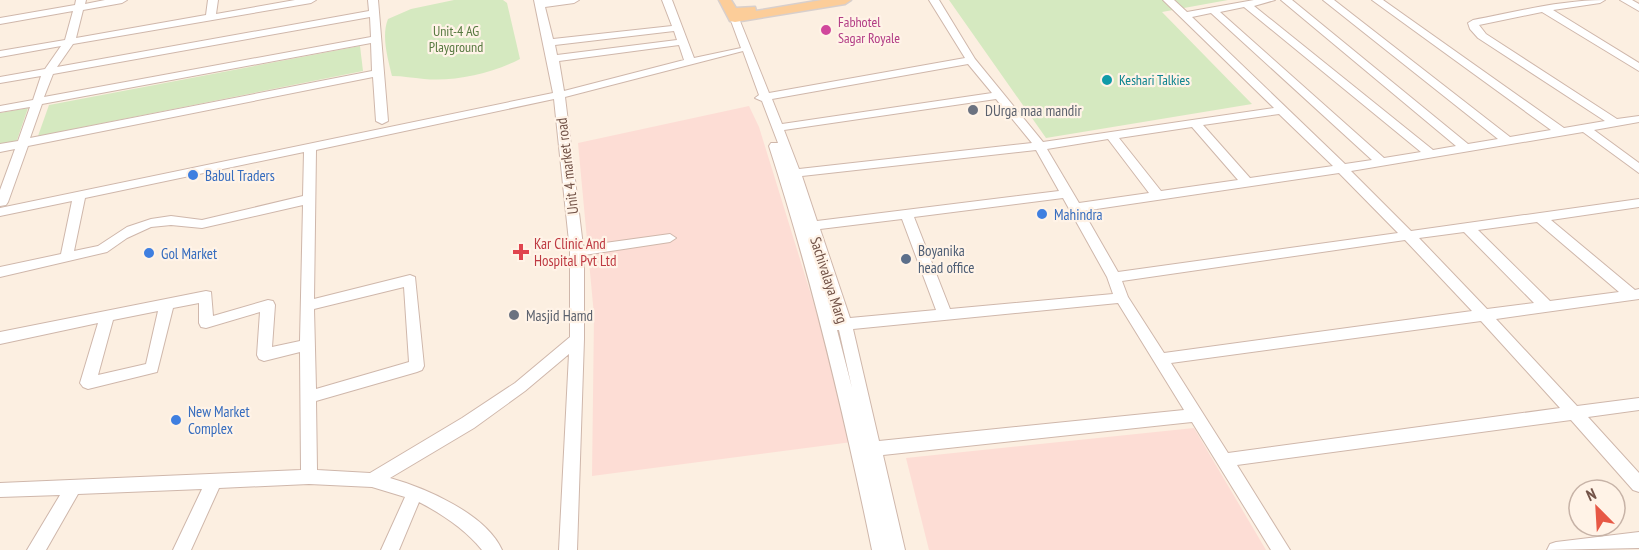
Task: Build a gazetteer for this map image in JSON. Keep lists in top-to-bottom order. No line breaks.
{"streets":{"main road":["Sachivalaya Marg"],"street":["Unit 4 market road"]},"parks":["Unit-4 AG Playground"],"places":{"other":["Fabhotel Sagar Royale","Keshari Talkies","DUrga maa mandir","Babul Traders","Mahindra","Gol Market","Boyanika head office","Masjid Hamd","New Market Complex"],"health":["Kar Clinic And Hospital Pvt Ltd"]},"north":"top left"}
